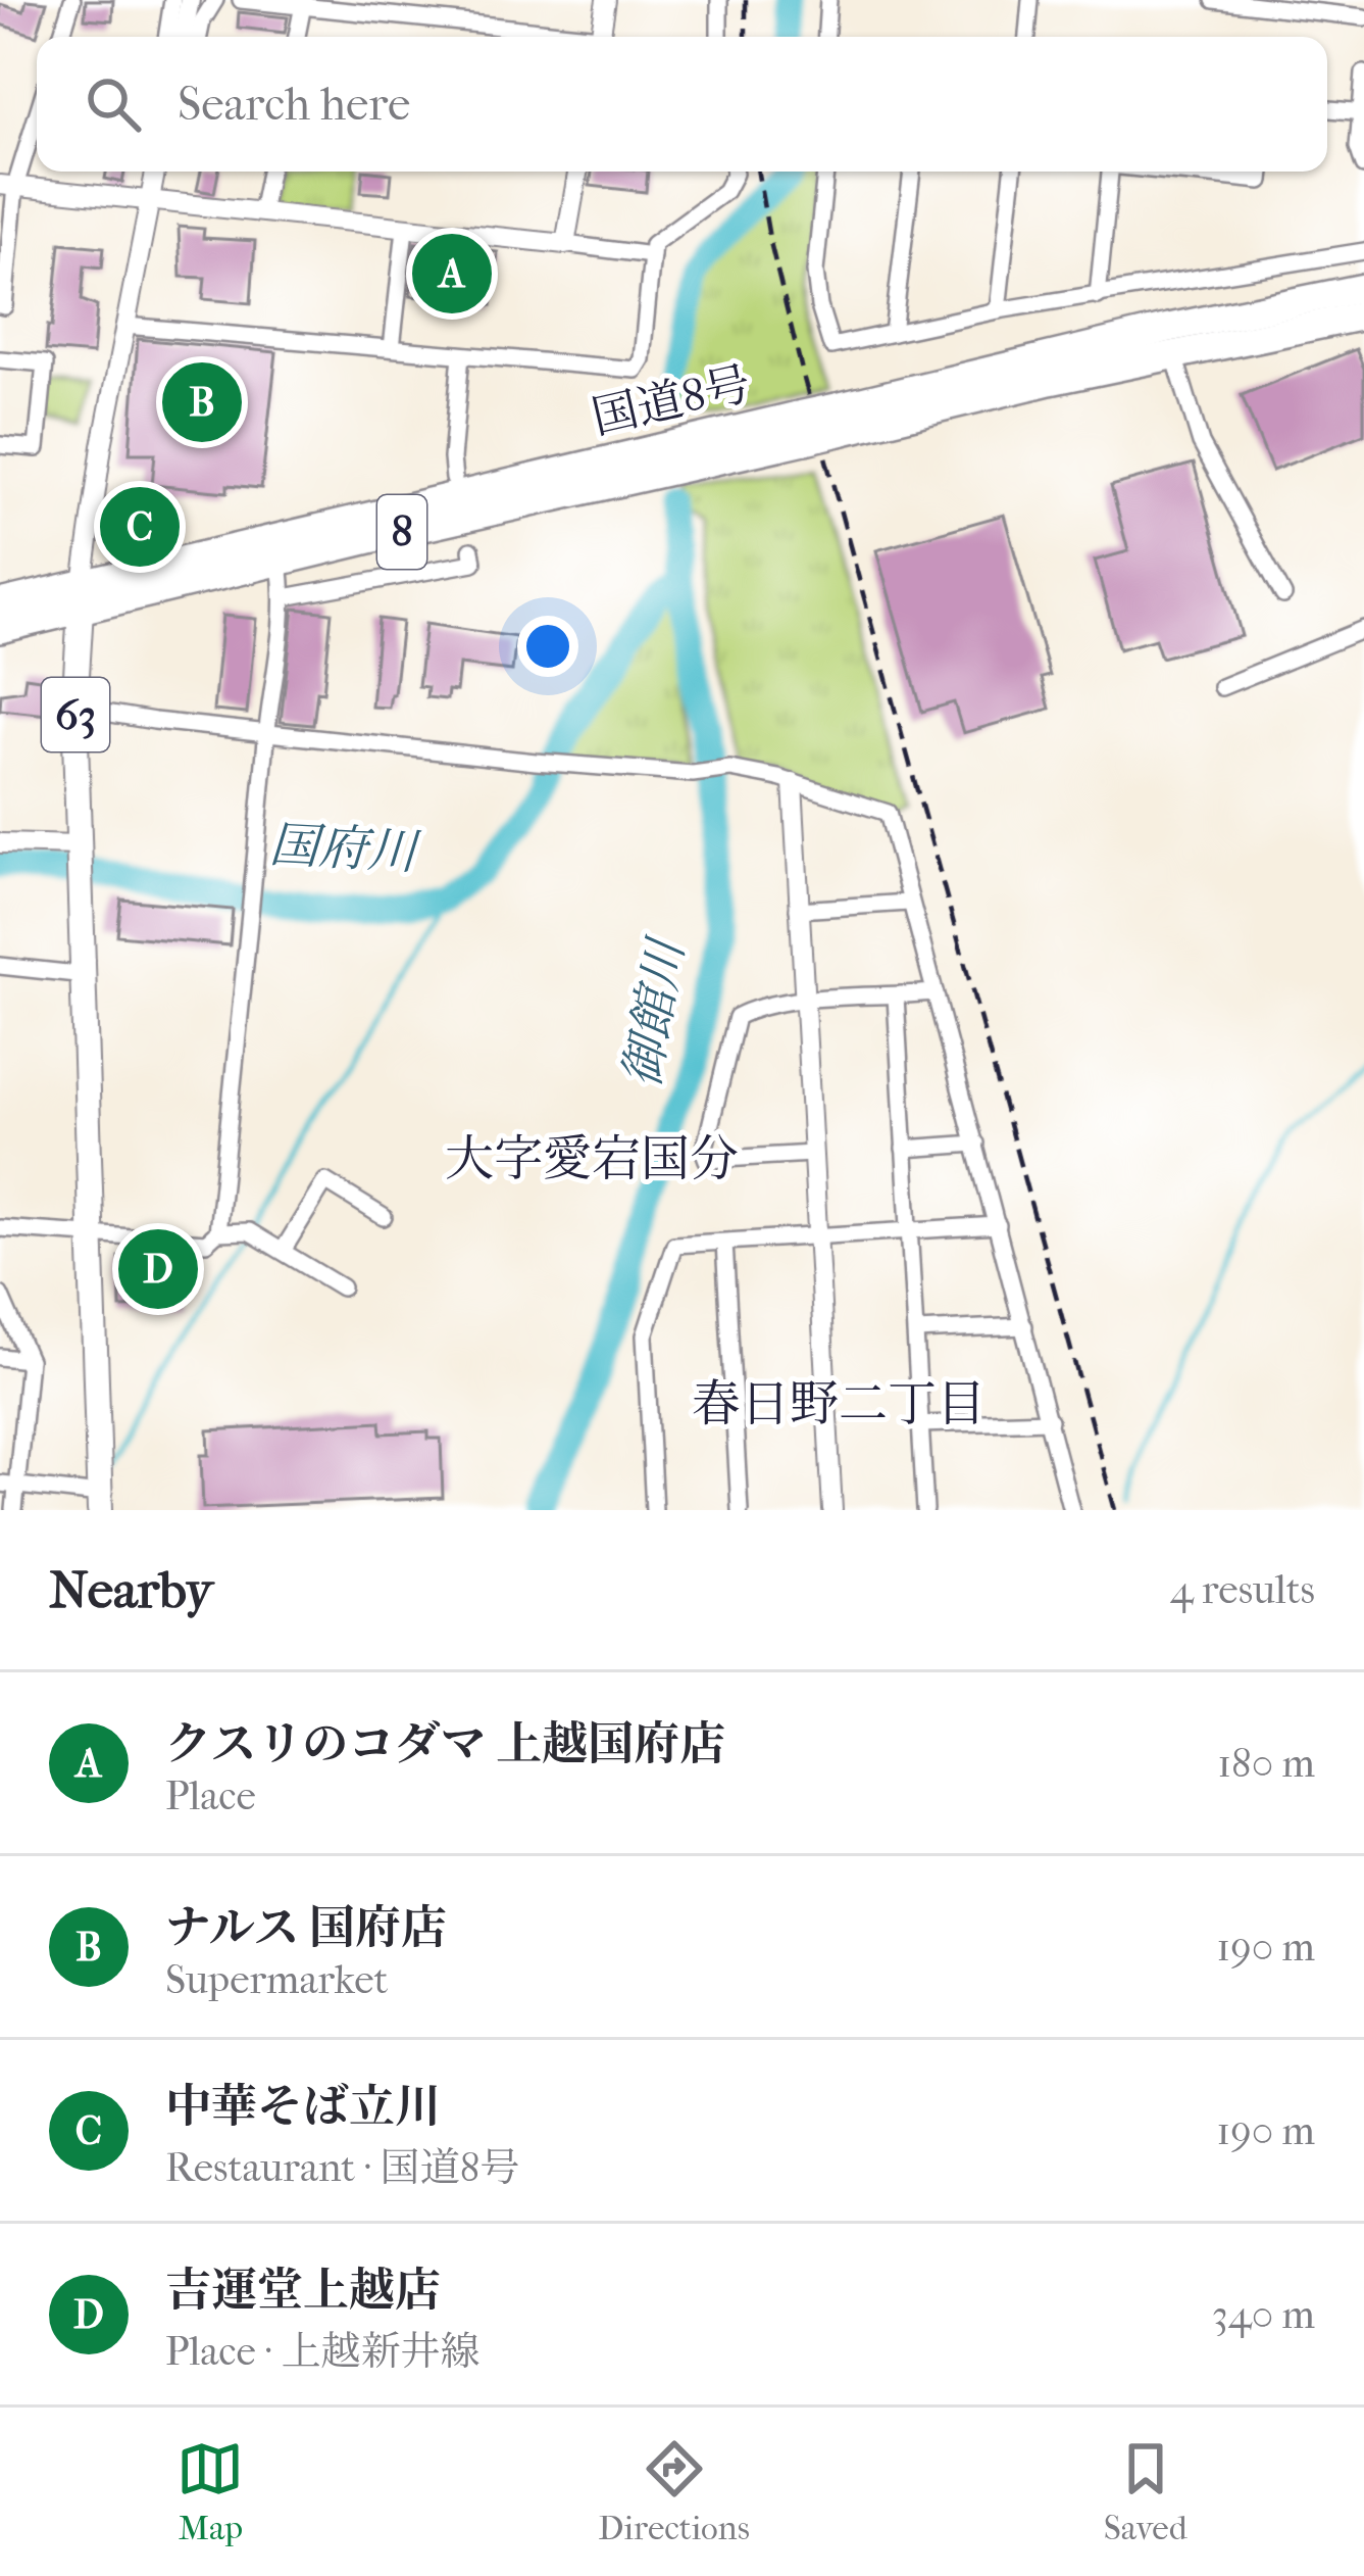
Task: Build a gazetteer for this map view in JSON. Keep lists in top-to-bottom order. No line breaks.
{"streets":{"highway":["国道8号","8"],"main road":["63"]},"crossings":[["国道8号","63"]],"districts":["大字愛宕国分","春日野二丁目"],"water":["国府川","御館川"],"page":{"search":"Search here","pins":["A","B","C","D"],"heading":["Nearby","4 results"],"list":[{"mark":"A","name":"クスリのコダマ 上越国府店","note":"Place","value":"180 m"},{"mark":"B","name":"ナルス 国府店","note":"Supermarket","value":"190 m"},{"mark":"C","name":"中華そば立川","note":"Restaurant · 国道8号","value":"190 m"},{"mark":"D","name":"吉運堂上越店","note":"Place · 上越新井線","value":"340 m"}],"nav":["Map","Directions","Saved"]}}
